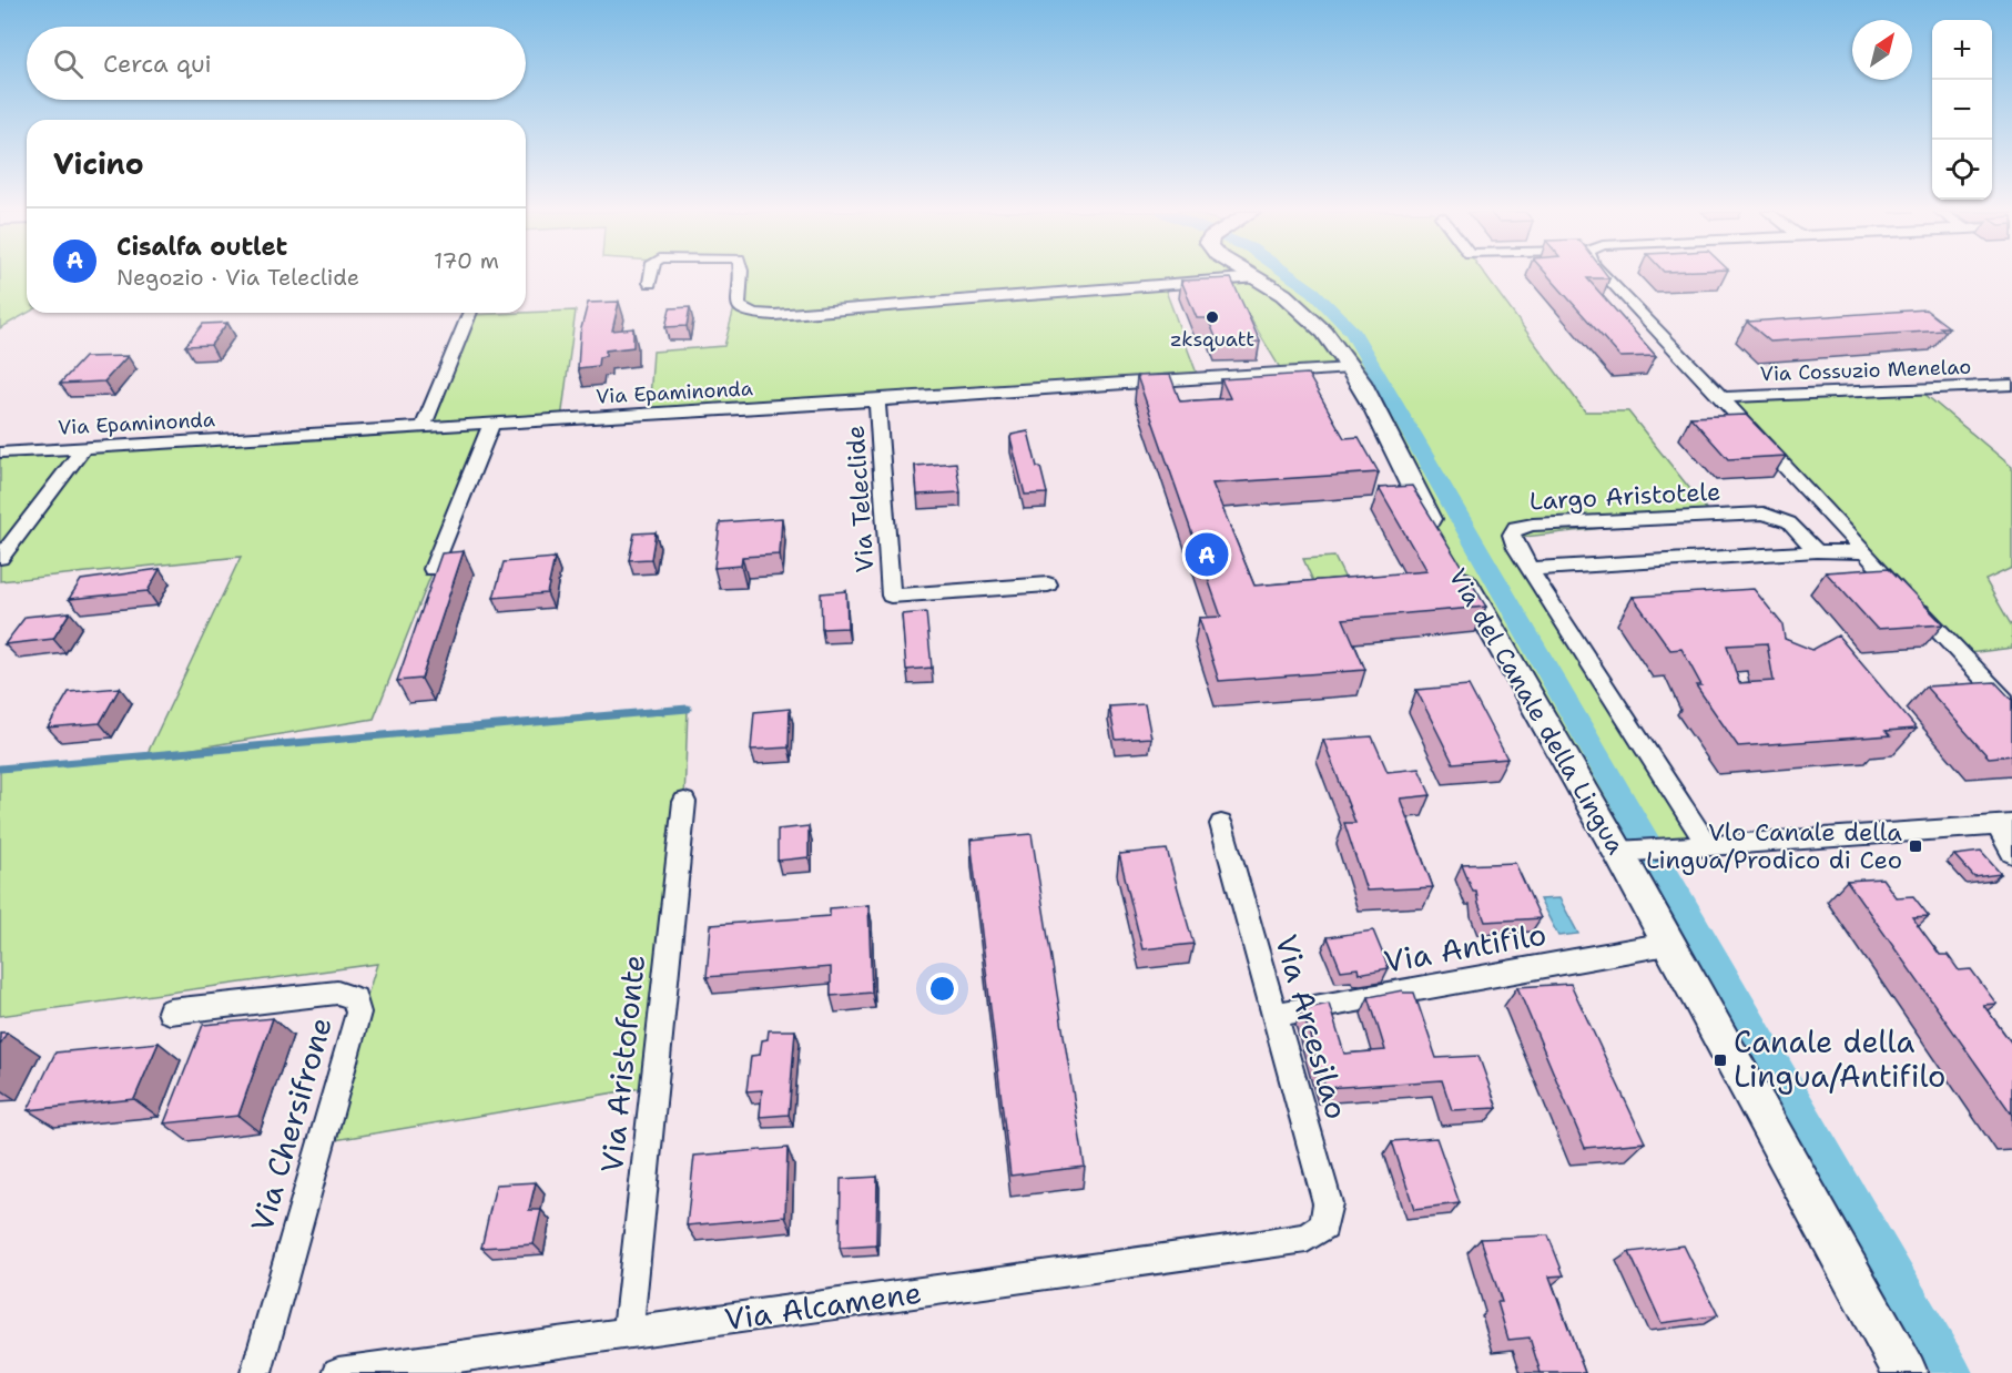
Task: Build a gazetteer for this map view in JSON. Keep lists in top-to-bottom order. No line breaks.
{"streets":{"street":["Via Cossuzio Menelao","Via Epaminonda","Largo Aristotele","Via Teleclide","Via del Canale della Lingua","Via Antifilo","Via Arcesilao","Via Aristofonte","Via Chersifrone","Via Alcamene"]},"crossings":[["Via Epaminonda","Via Teleclide"],["Via Epaminonda","Via del Canale della Lingua"],["Via del Canale della Lingua","Via Antifilo"],["Via Antifilo","Via Arcesilao"],["Via Arcesilao","Via Alcamene"],["Via Aristofonte","Via Alcamene"]],"places":{"other":["zksquatt"],"transit":["Vlo Canale della Lingua/Prodico di Ceo","Canale della Lingua/Antifilo"]},"north":"top right","page":{"map_buttons":["+","−"],"search":"Cerca qui","heading":"Vicino","list":[{"mark":"A","name":"Cisalfa outlet","note":"Negozio · Via Teleclide","value":"170 m"}],"pins":"A"}}
